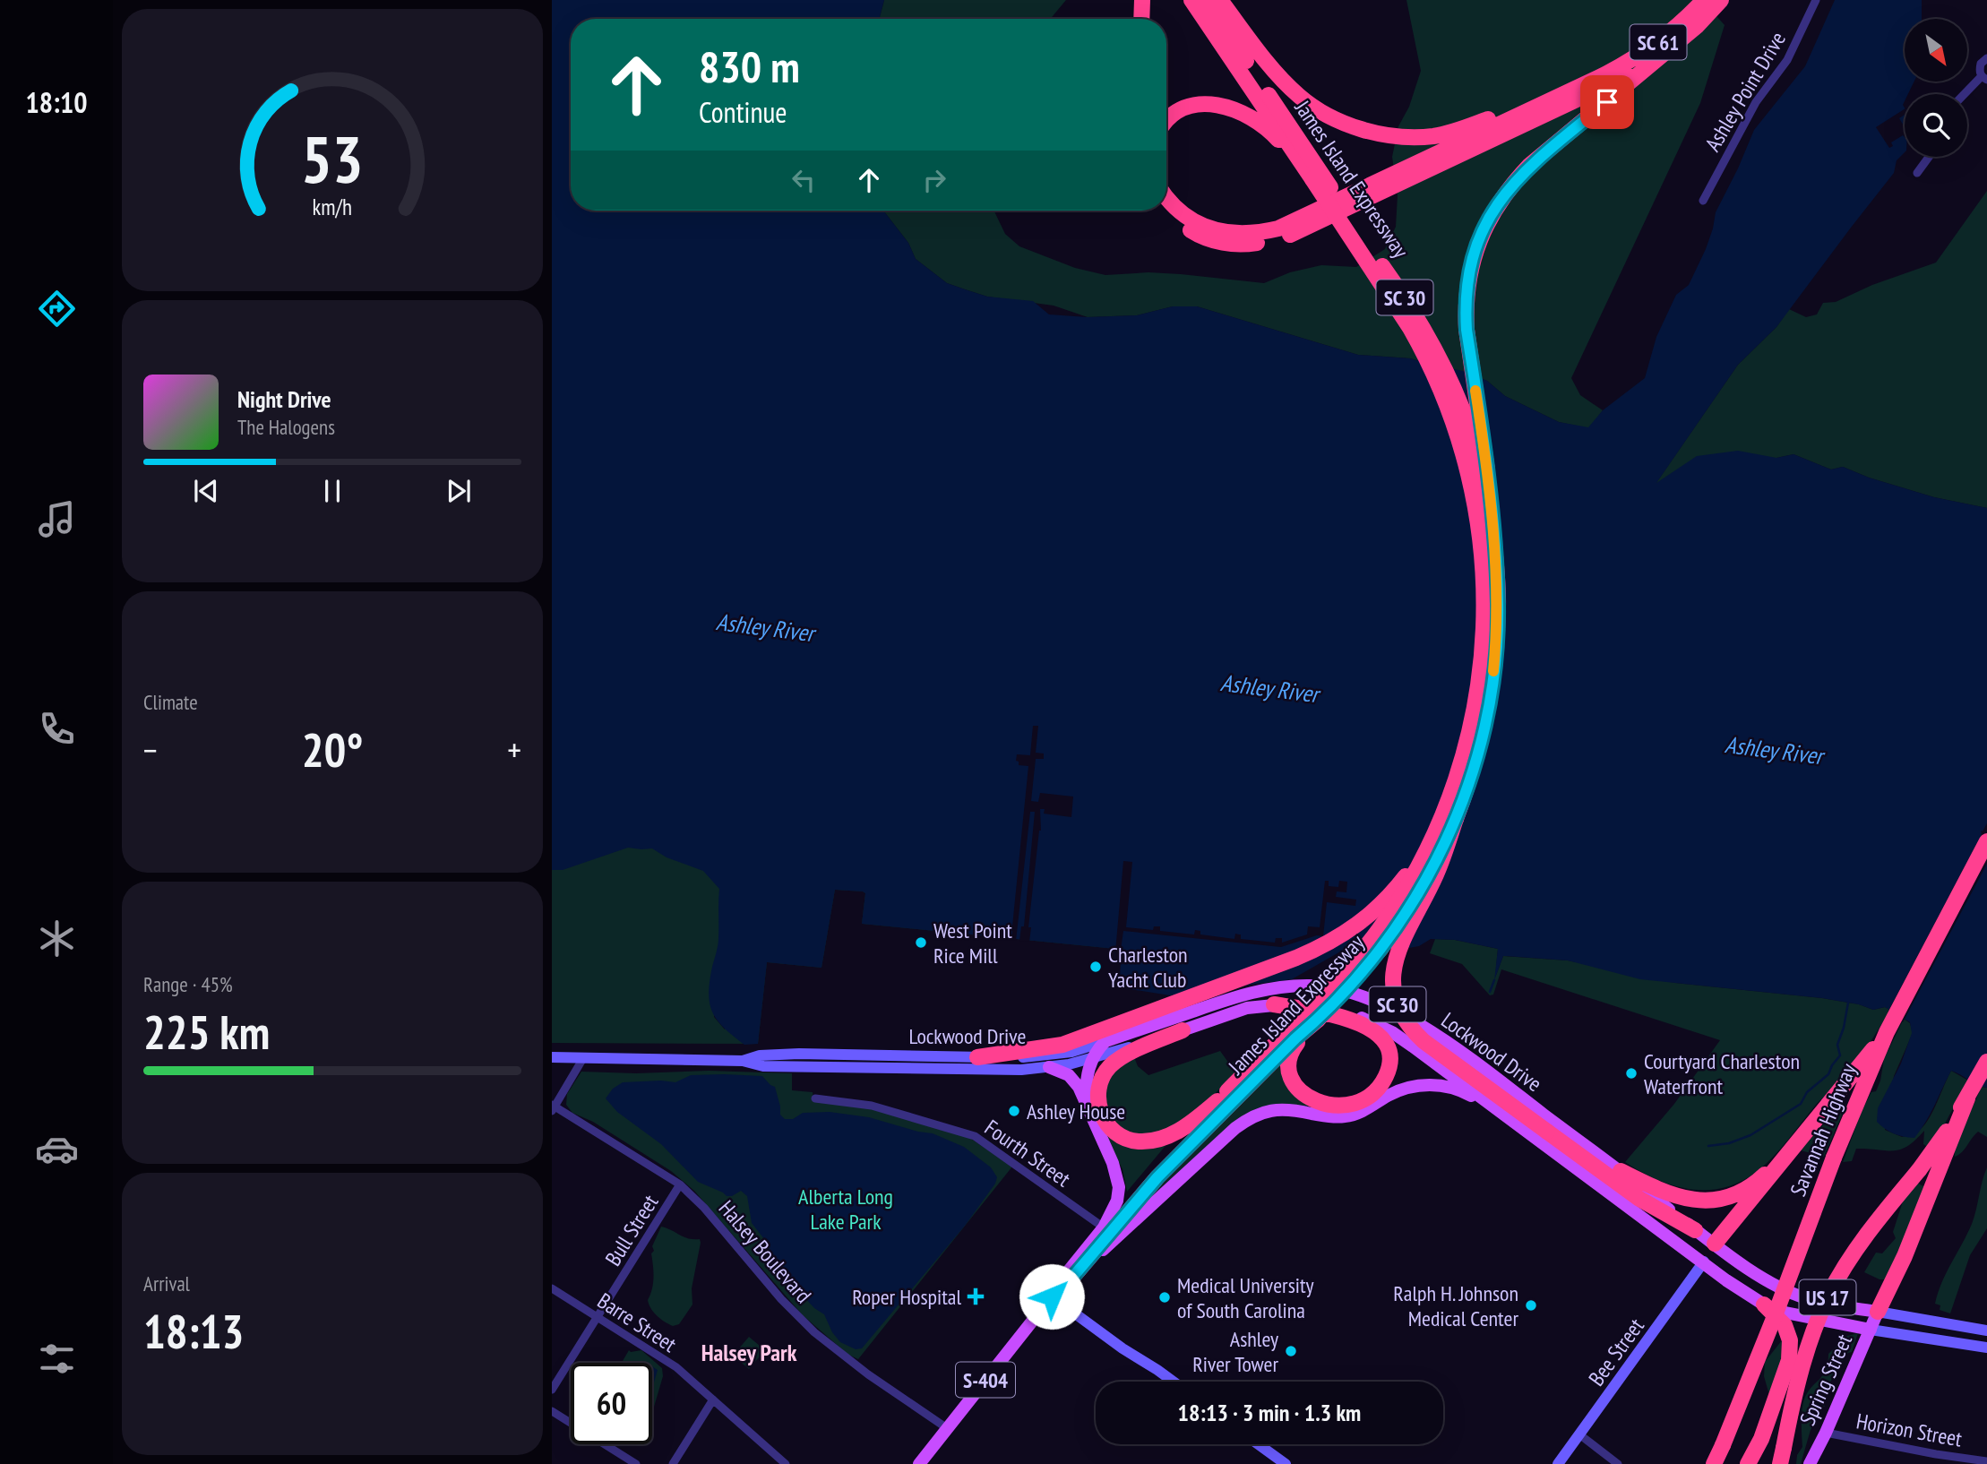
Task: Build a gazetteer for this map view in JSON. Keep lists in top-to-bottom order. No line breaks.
{"streets":{"highway":["SC 61","James Island Expressway","SC 30","Savannah Highway","US 17"],"main road":["Lockwood Drive","Bee Street","S-404","Spring Street"],"street":["Ashley Point Drive","Fourth Street","Bull Street","Halsey Boulevard","Barre Street","Horizon Street"]},"crossings":[["James Island Expressway","SC 30"],["James Island Expressway","Fourth Street"],["James Island Expressway","S-404"],["SC 30","Lockwood Drive"],["Lockwood Drive","Bee Street"],["Lockwood Drive","Spring Street"],["Fourth Street","S-404"],["Bull Street","Halsey Boulevard"],["Bull Street","Barre Street"],["Halsey Boulevard","S-404"],["Spring Street","Horizon Street"]],"districts":["Halsey Park"],"water":["Ashley River"],"parks":["Alberta Long Lake Park"],"places":{"other":["West Point Rice Mill","Charleston Yacht Club","Courtyard Charleston Waterfront","Ashley House","Medical University of South Carolina","Ralph H. Johnson Medical Center","Ashley River Tower"],"health":["Roper Hospital"]},"north":"bottom right","page":{"tabs":"18:10","turn":["830 m","Continue"],"song":["Night Drive","The Halogens"],"tile":["Climate",["Range · 45%","225 km"],["Arrival","18:13"]],"heat":["−","20°","+"],"limit":"60","trip":"18:13 · 3 min · 1.3 km","gauge":["53","km/h"]}}
